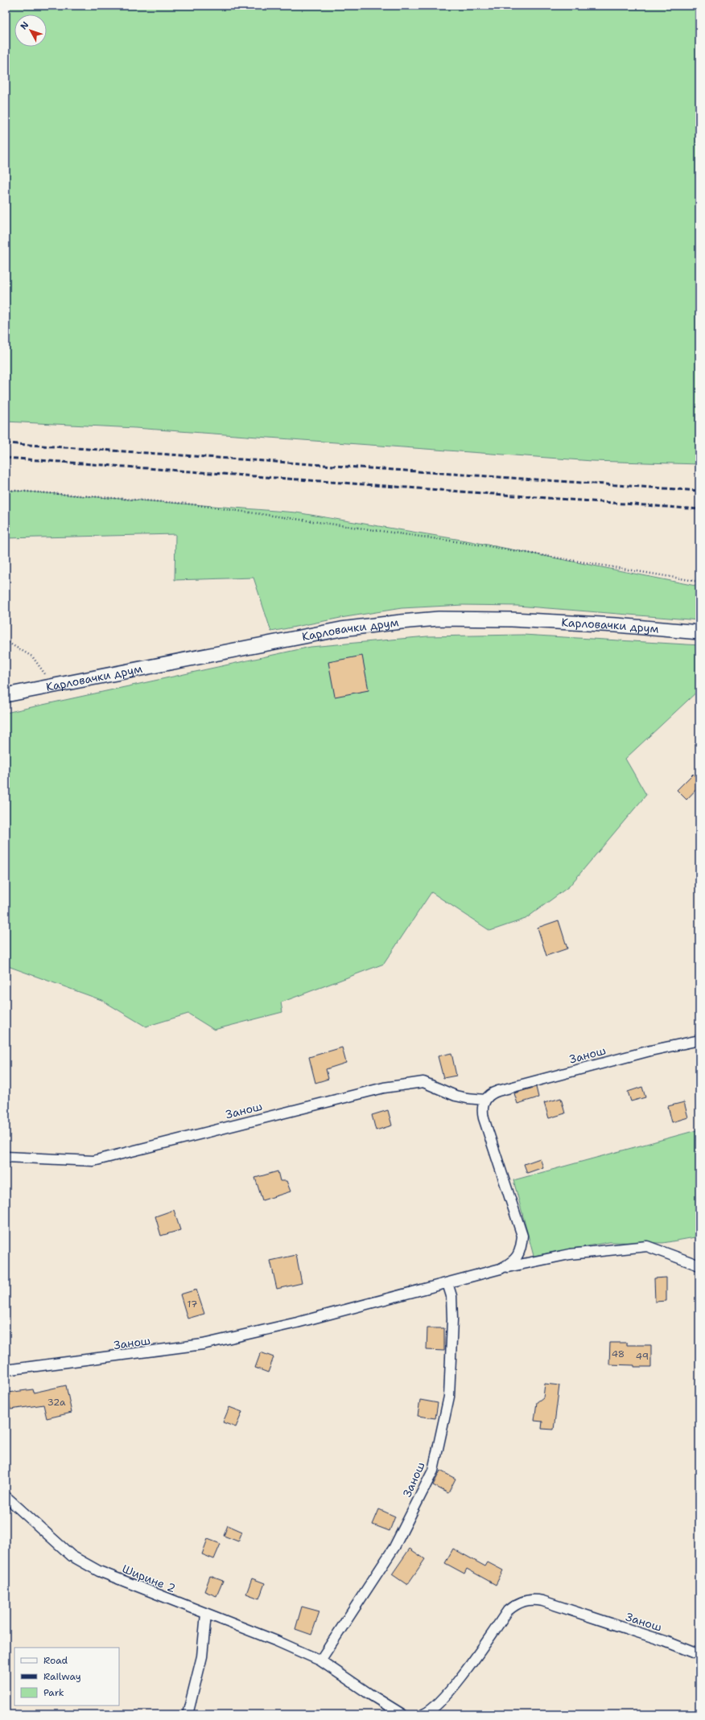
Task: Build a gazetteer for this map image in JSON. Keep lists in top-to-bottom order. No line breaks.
{"streets":{"main road":["Карловачки друм"],"street":["Занош","Ширине 2"]},"house_numbers":["17","48","49","32a"],"legend":["Road","Railway","Park"],"north":"top left"}
